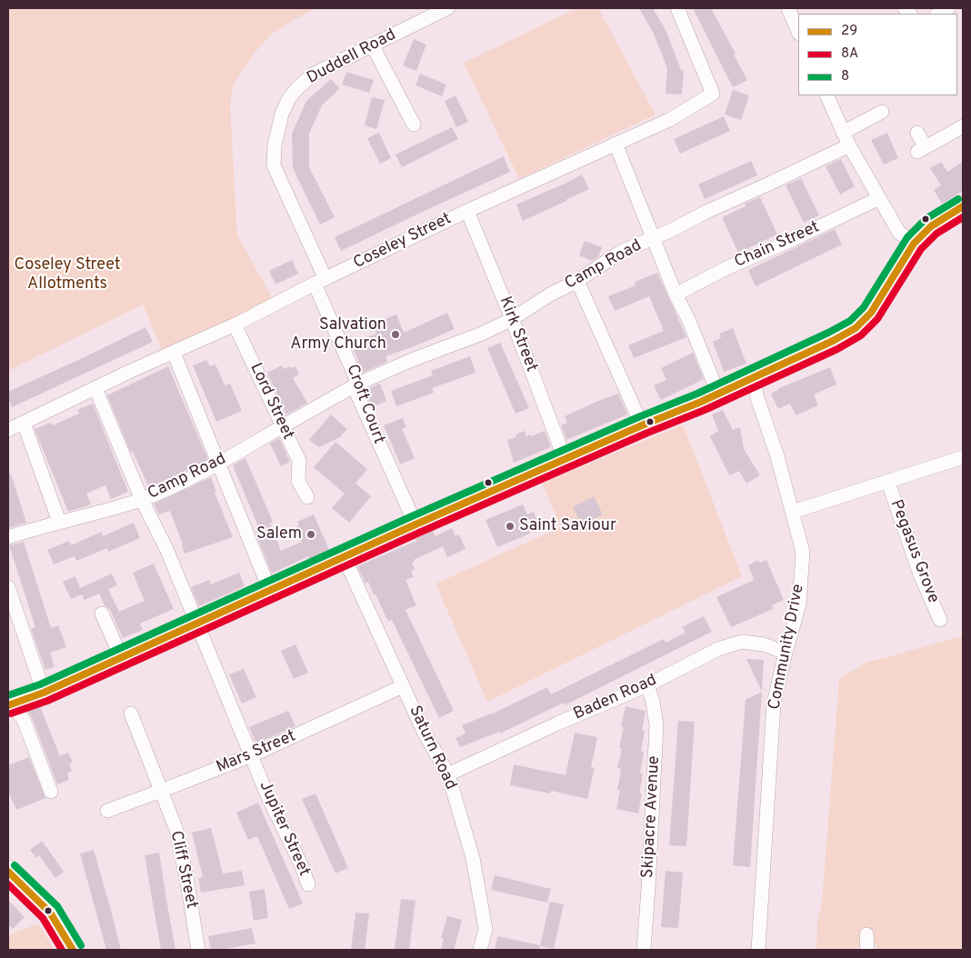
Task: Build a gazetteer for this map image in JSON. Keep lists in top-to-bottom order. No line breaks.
{"streets":{"street":["Duddell Road","Coseley Street","Chain Street","Camp Road","Kirk Street","Lord Street","Croft Court","Pegasus Grove","Community Drive","Baden Road","Saturn Road","Mars Street","Skipacre Avenue","Jupiter Street","Cliff Street"]},"crossings":[["Duddell Road","Coseley Street"],["Duddell Road","Croft Court"],["Coseley Street","Kirk Street"],["Coseley Street","Lord Street"],["Coseley Street","Croft Court"],["Coseley Street","Jupiter Street"],["Camp Road","Kirk Street"],["Camp Road","Lord Street"],["Camp Road","Croft Court"],["Camp Road","Jupiter Street"],["Community Drive","Baden Road"],["Baden Road","Saturn Road"],["Baden Road","Skipacre Avenue"],["Saturn Road","Mars Street"],["Mars Street","Jupiter Street"],["Mars Street","Cliff Street"]],"parks":["Coseley Street Allotments"],"places":["Salvation Army Church","Saint Saviour","Salem"],"lines":["transit line 8","transit line 29","transit line 8A"],"legend":["29","8A","8"]}
